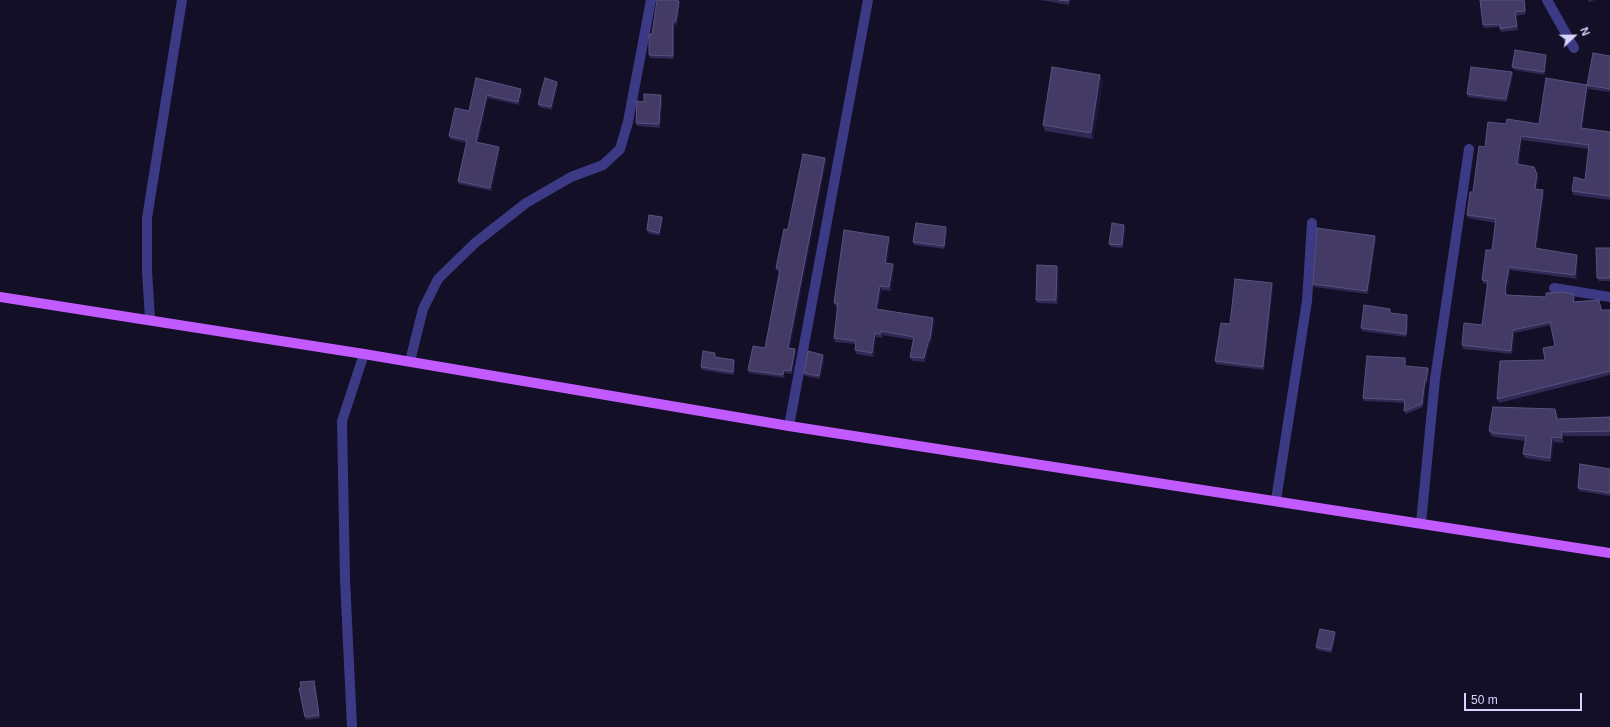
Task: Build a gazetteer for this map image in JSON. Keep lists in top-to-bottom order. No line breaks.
{"scale_bar":"50 m","north":"right"}
